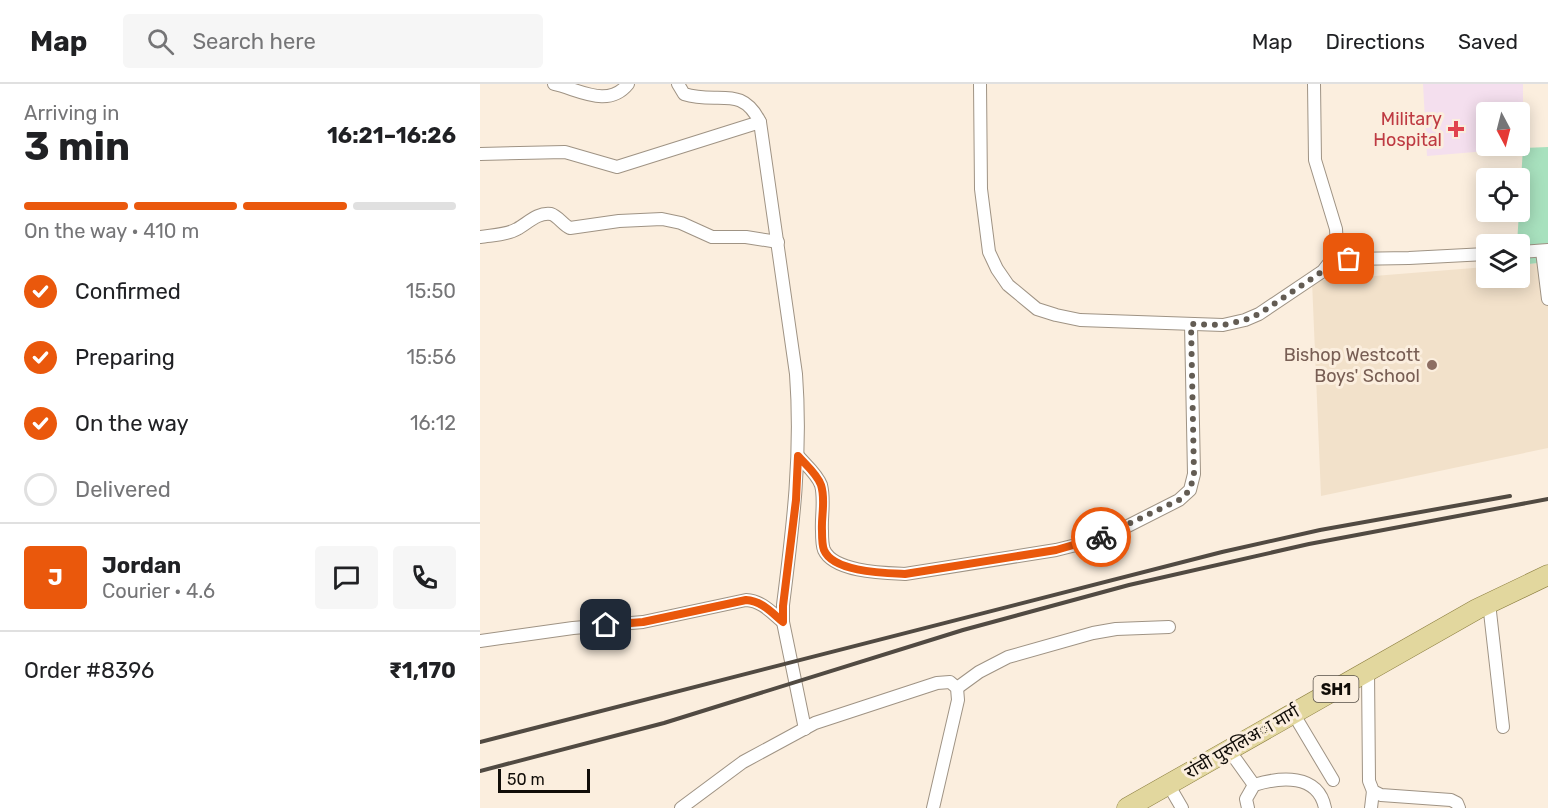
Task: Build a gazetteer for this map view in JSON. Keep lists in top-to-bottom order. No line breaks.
{"streets":{"main road":["SH1","रांची पुरुलिअा मार्ग"]},"places":{"health":["Military Hospital"],"other":["Bishop Westcott Boys' School"]},"scale_bar":"50 m","north":"bottom","page":{"header":"Map","search":"Search here","nav":["Map","Directions","Saved"],"heading":["3 min","Arriving in","16:21–16:26"],"panel":["Jordan","Courier · 4.6","Order #8396","₹1,170"],"bar":"On the way · 410 m","list":[["Confirmed","15:50"],["Preparing","15:56"],["On the way","16:12"],"Delivered"],"round":"J","scale":"50 m"}}
